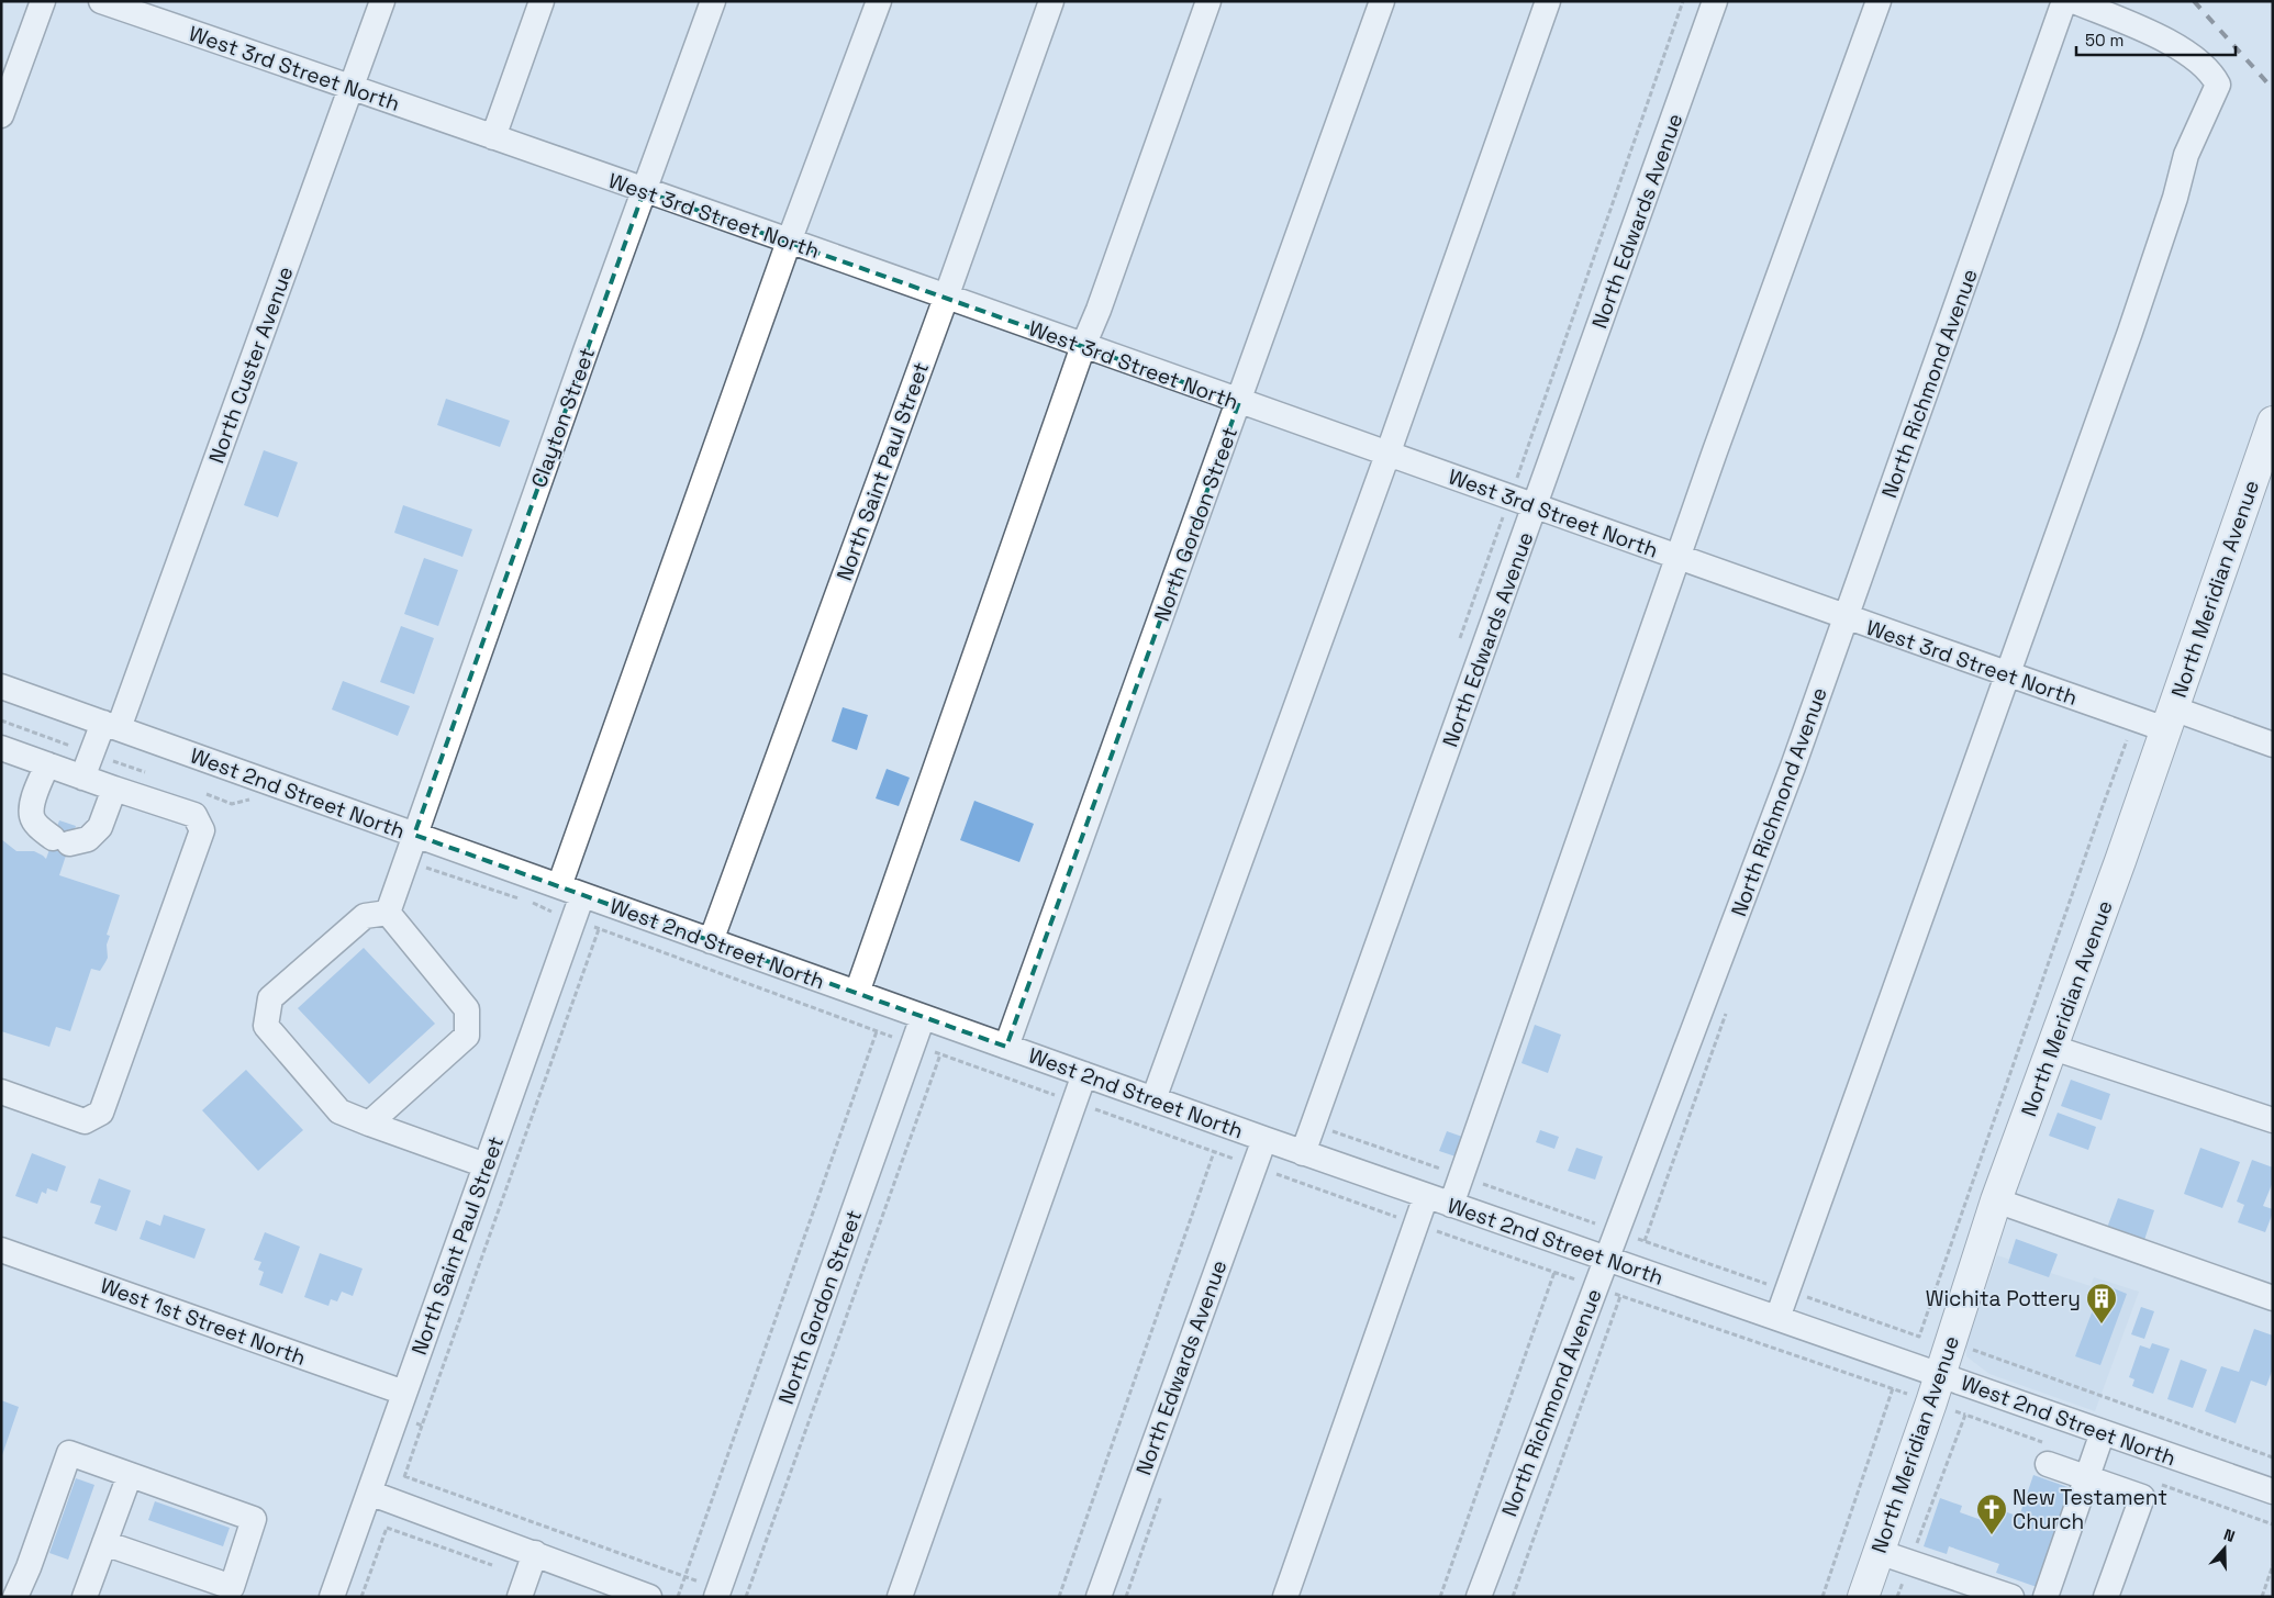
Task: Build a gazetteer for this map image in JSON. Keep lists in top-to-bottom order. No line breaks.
{"streets":{"main road":["North Meridian Avenue"],"street":["West 3rd Street North","North Edwards Avenue","North Custer Avenue","North Richmond Avenue","Clayton Street","North Saint Paul Street","North Gordon Street","West 2nd Street North","West 1st Street North"]},"crossings":[["West 3rd Street North","North Edwards Avenue"],["West 3rd Street North","North Custer Avenue"],["West 3rd Street North","North Richmond Avenue"],["West 3rd Street North","Clayton Street"],["West 3rd Street North","North Saint Paul Street"],["West 3rd Street North","North Gordon Street"],["West 3rd Street North","North Meridian Avenue"],["North Edwards Avenue","West 2nd Street North"],["North Custer Avenue","West 2nd Street North"],["North Richmond Avenue","West 2nd Street North"],["Clayton Street","West 2nd Street North"],["North Saint Paul Street","West 2nd Street North"],["North Saint Paul Street","West 1st Street North"],["North Gordon Street","West 2nd Street North"],["North Meridian Avenue","West 2nd Street North"]],"places":{"building":["Wichita Pottery"],"church":["New Testament Church"]},"scale_bar":"50 m","north":"top"}
